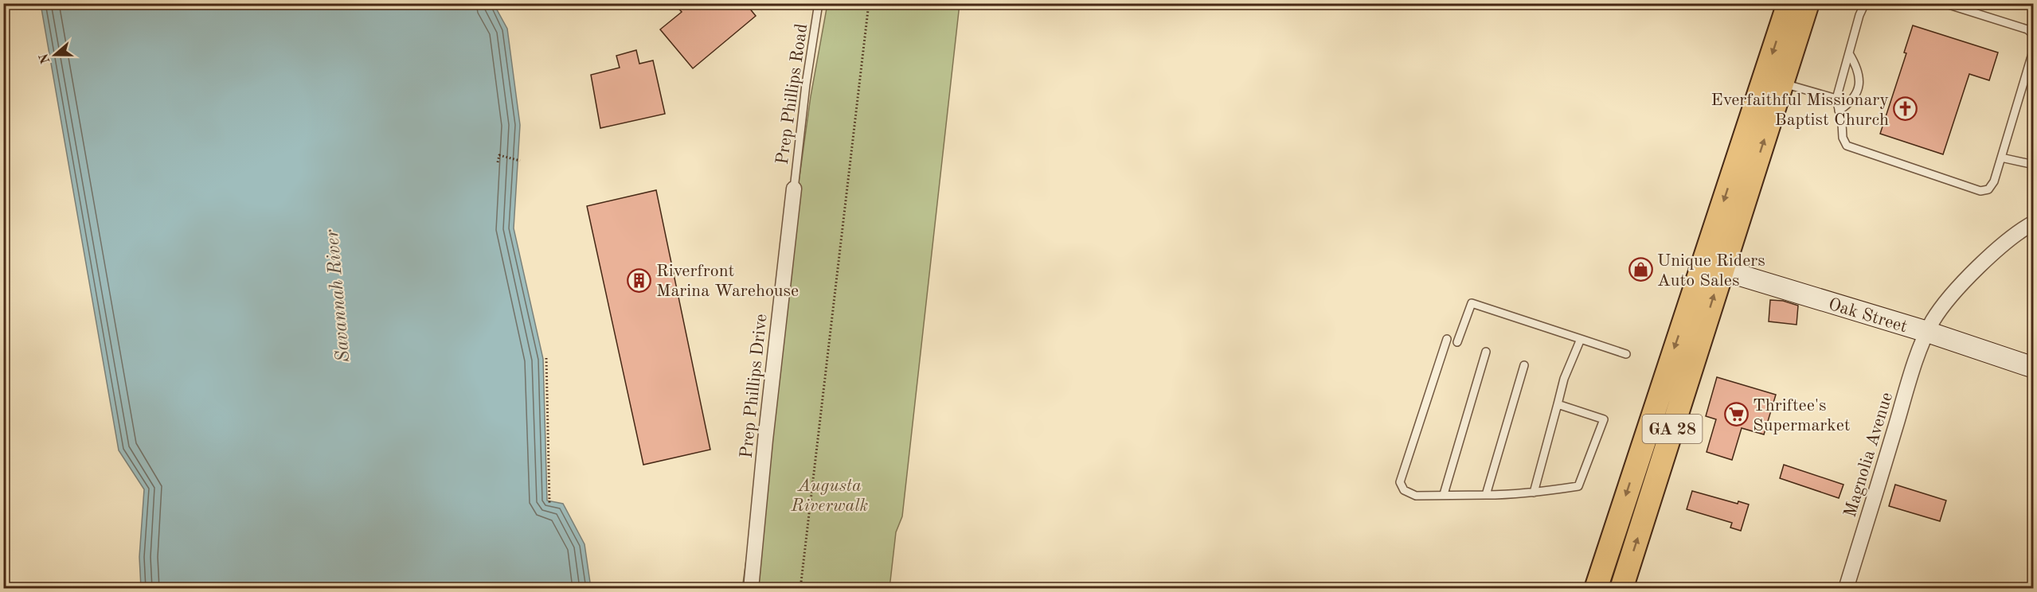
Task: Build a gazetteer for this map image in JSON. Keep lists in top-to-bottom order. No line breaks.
{"streets":{"main road":["GA 28"],"street":["Oak Street","Prep Phillips Drive","Magnolia Avenue"],"lane":["Prep Phillips Road"]},"crossings":[["Prep Phillips Road","Prep Phillips Drive"],["Oak Street","GA 28"],["Oak Street","Magnolia Avenue"]],"water":["Savannah River"],"parks":["Augusta Riverwalk"],"places":{"church":["Everfaithful Missionary Baptist Church"],"shop":["Unique Riders Auto Sales"],"building":["Riverfront Marina Warehouse"],"supermarket":["Thriftee's Supermarket"]},"north":"left"}
